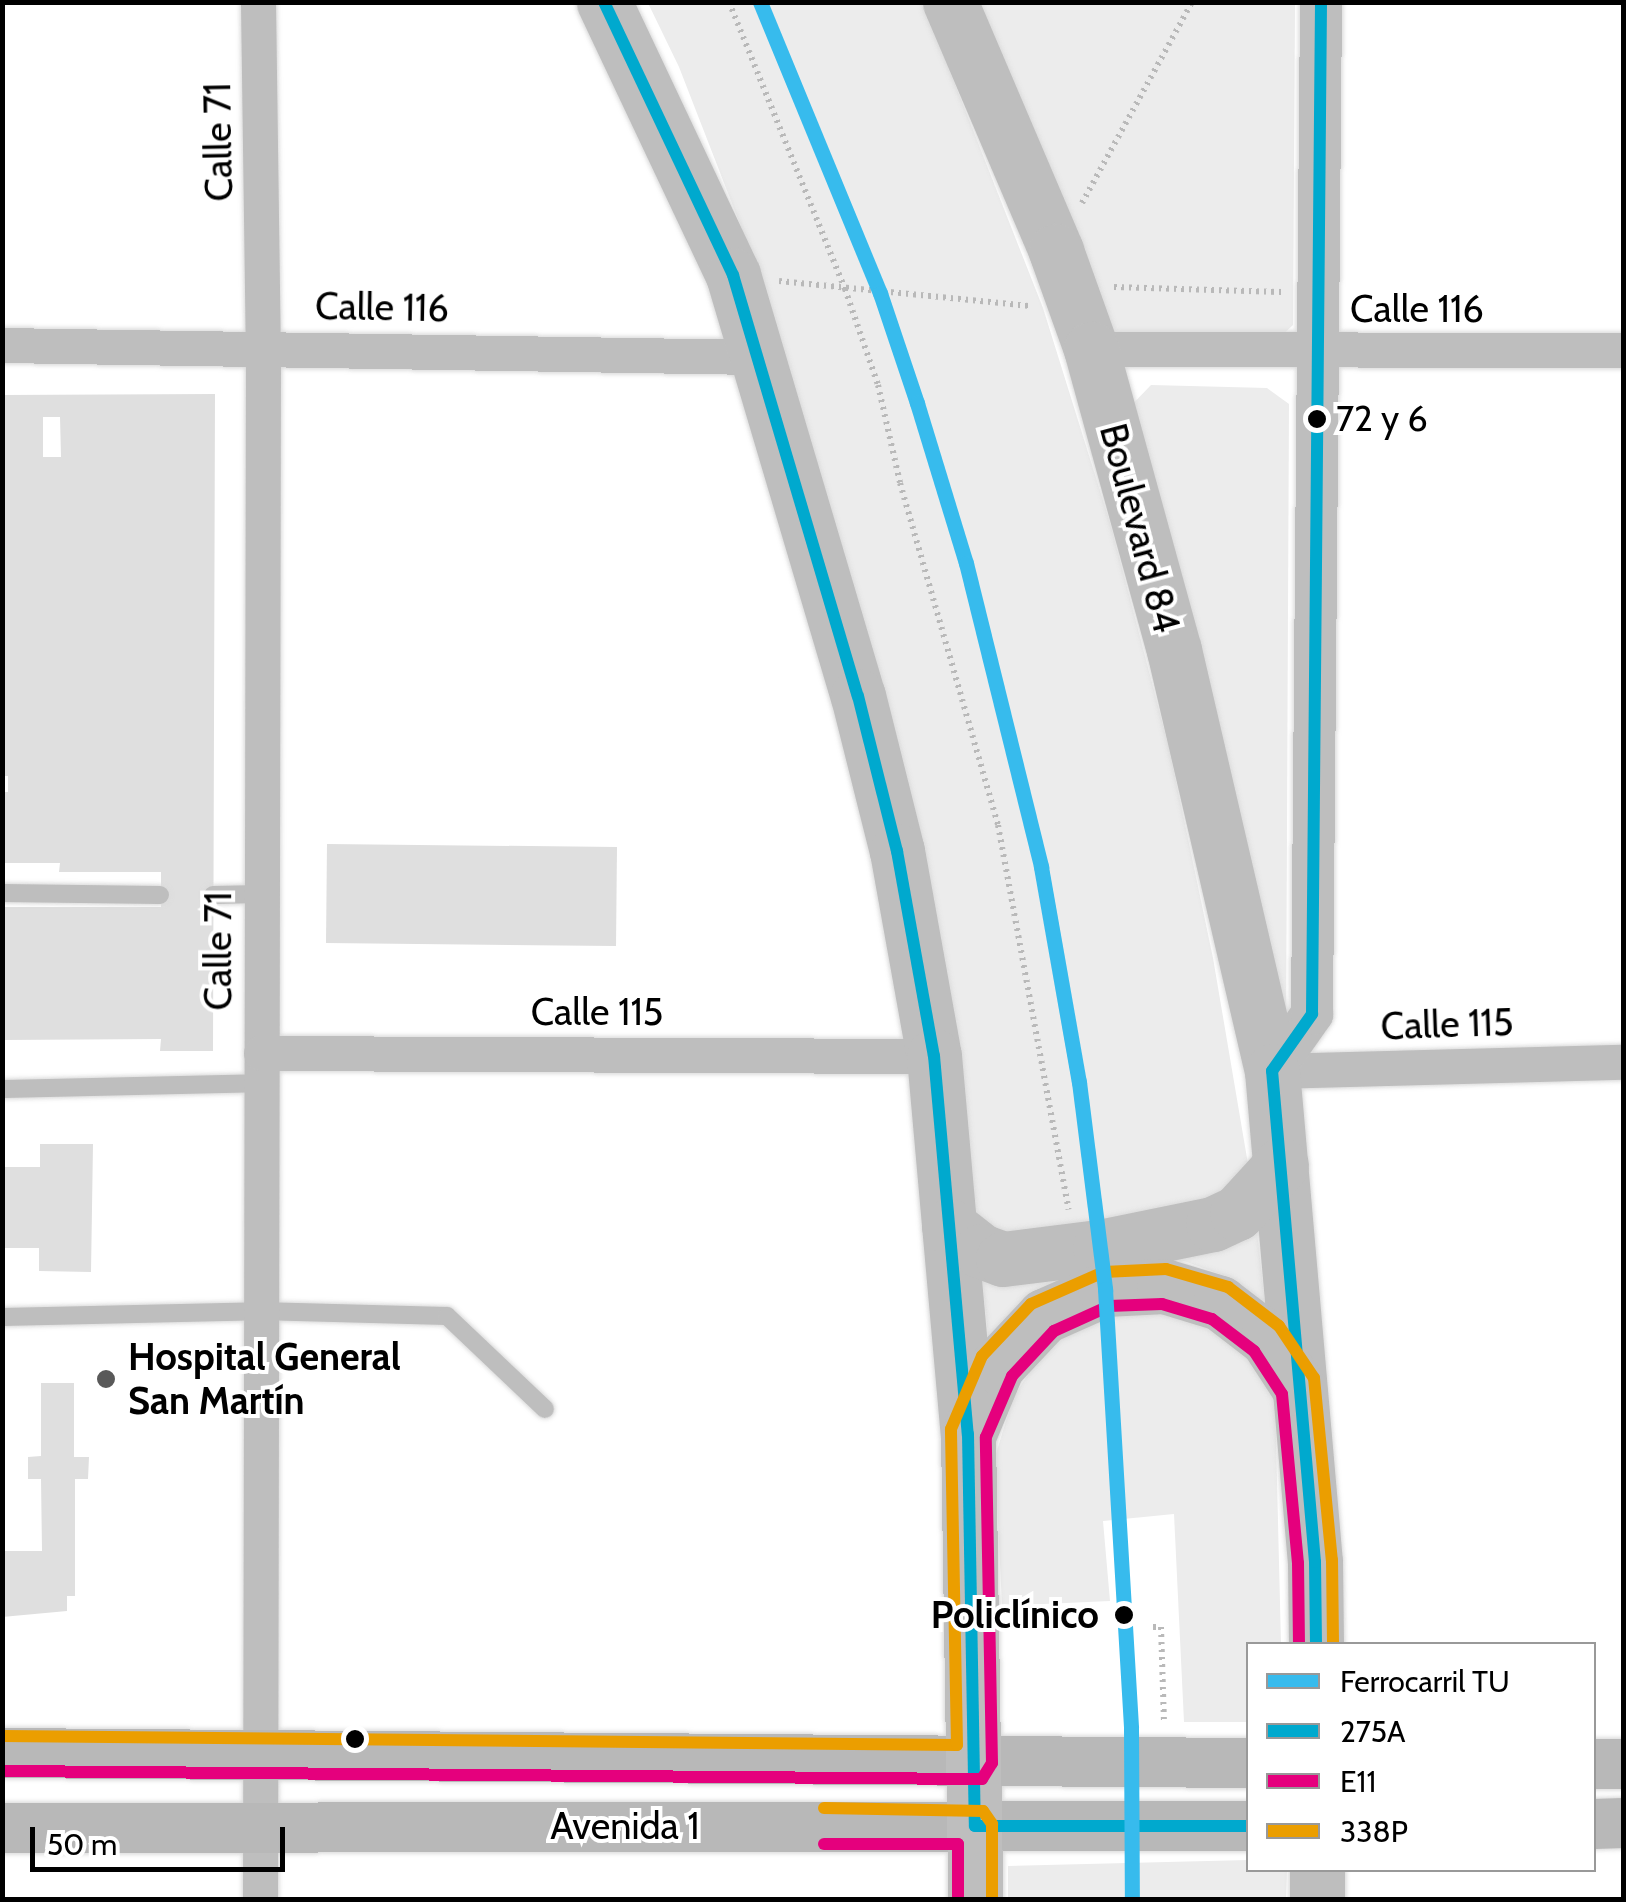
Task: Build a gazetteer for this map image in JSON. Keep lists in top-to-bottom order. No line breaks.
{"streets":{"highway":["Boulevard 84"],"main road":["Avenida 1"],"street":["Calle 71","Calle 116","Calle 115"]},"crossings":[["Calle 71","Calle 116"],["Calle 71","Calle 115"],["Calle 71","Avenida 1"],["Calle 116","Boulevard 84"],["Boulevard 84","Calle 115"]],"places":["72 y 6","Hospital General San Martín","Policlínico"],"lines":["rail line TU","transit line 275A","transit line 338P","transit line E11"],"legend":["Ferrocarril TU","275A","E11","338P"],"scale_bar":"50 m"}
